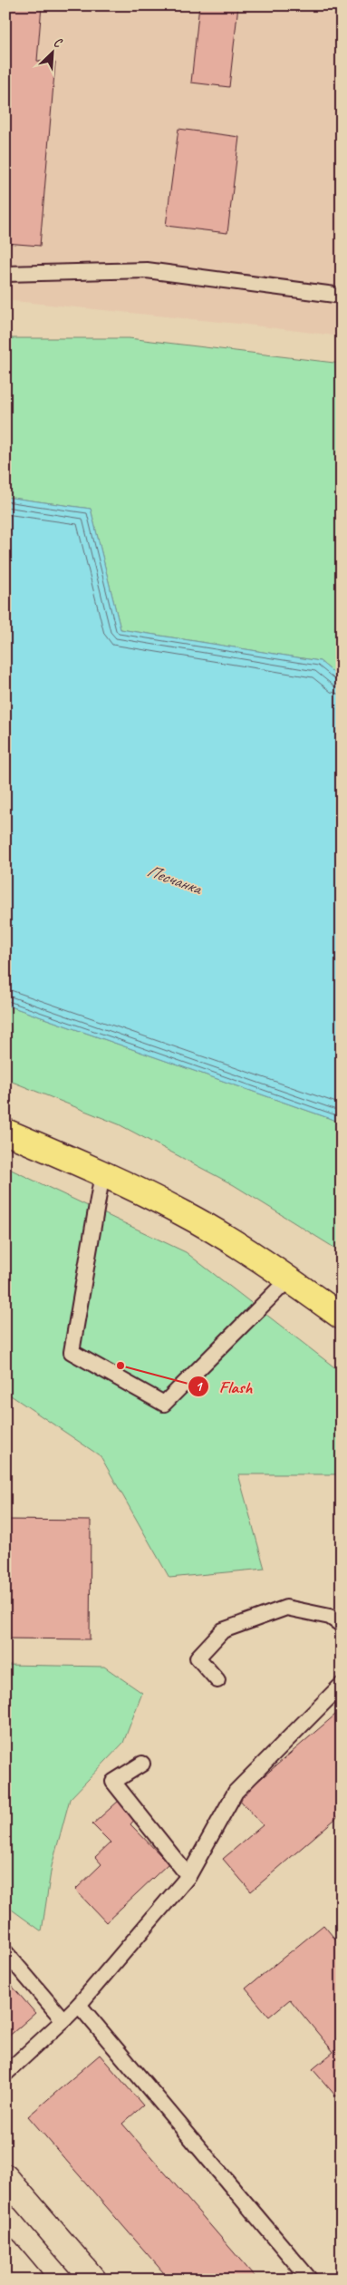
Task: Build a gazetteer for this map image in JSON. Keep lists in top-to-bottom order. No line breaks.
{"water":["Песчанка"],"places":["Flash"],"north":"top right"}
